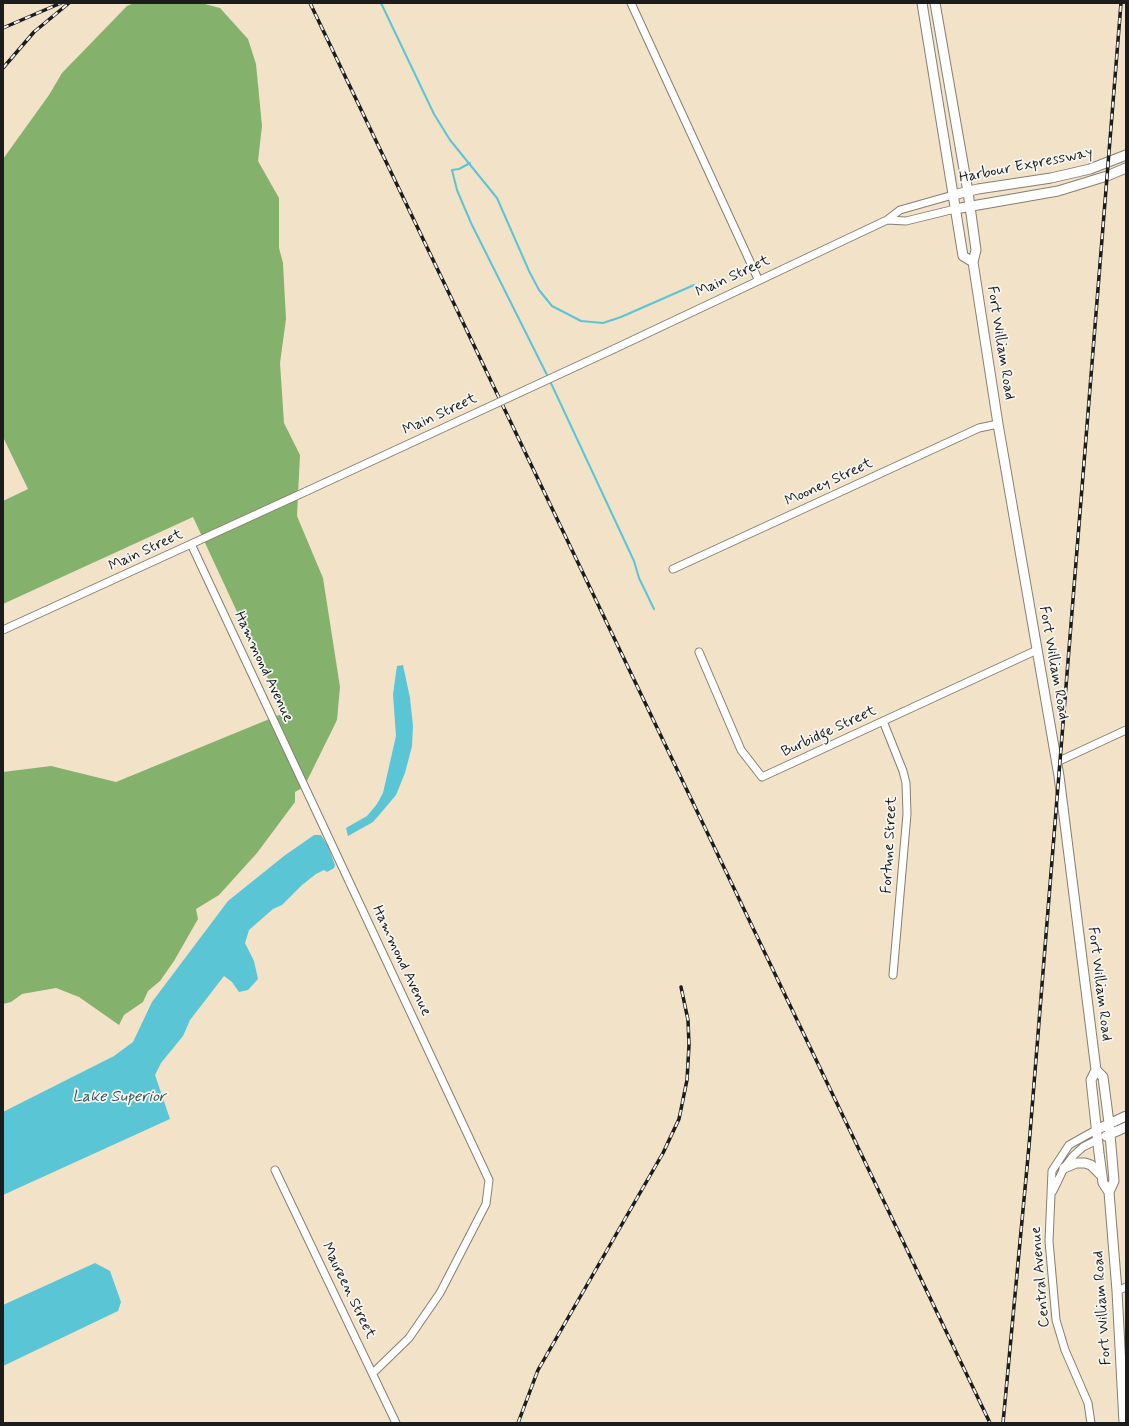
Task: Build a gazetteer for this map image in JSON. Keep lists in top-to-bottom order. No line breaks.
{"streets":{"main road":["Harbour Expressway","Fort William Road","Central Avenue"],"street":["Main Street","Mooney Street","Hammond Avenue","Burbidge Street","Fortune Street","Maureen Street"]},"crossings":[["Harbour Expressway","Main Street"],["Harbour Expressway","Fort William Road"],["Main Street","Fort William Road"],["Main Street","Hammond Avenue"],["Fort William Road","Mooney Street"],["Fort William Road","Burbidge Street"],["Fort William Road","Central Avenue"],["Hammond Avenue","Maureen Street"],["Burbidge Street","Fortune Street"]],"water":["Lake Superior"]}
